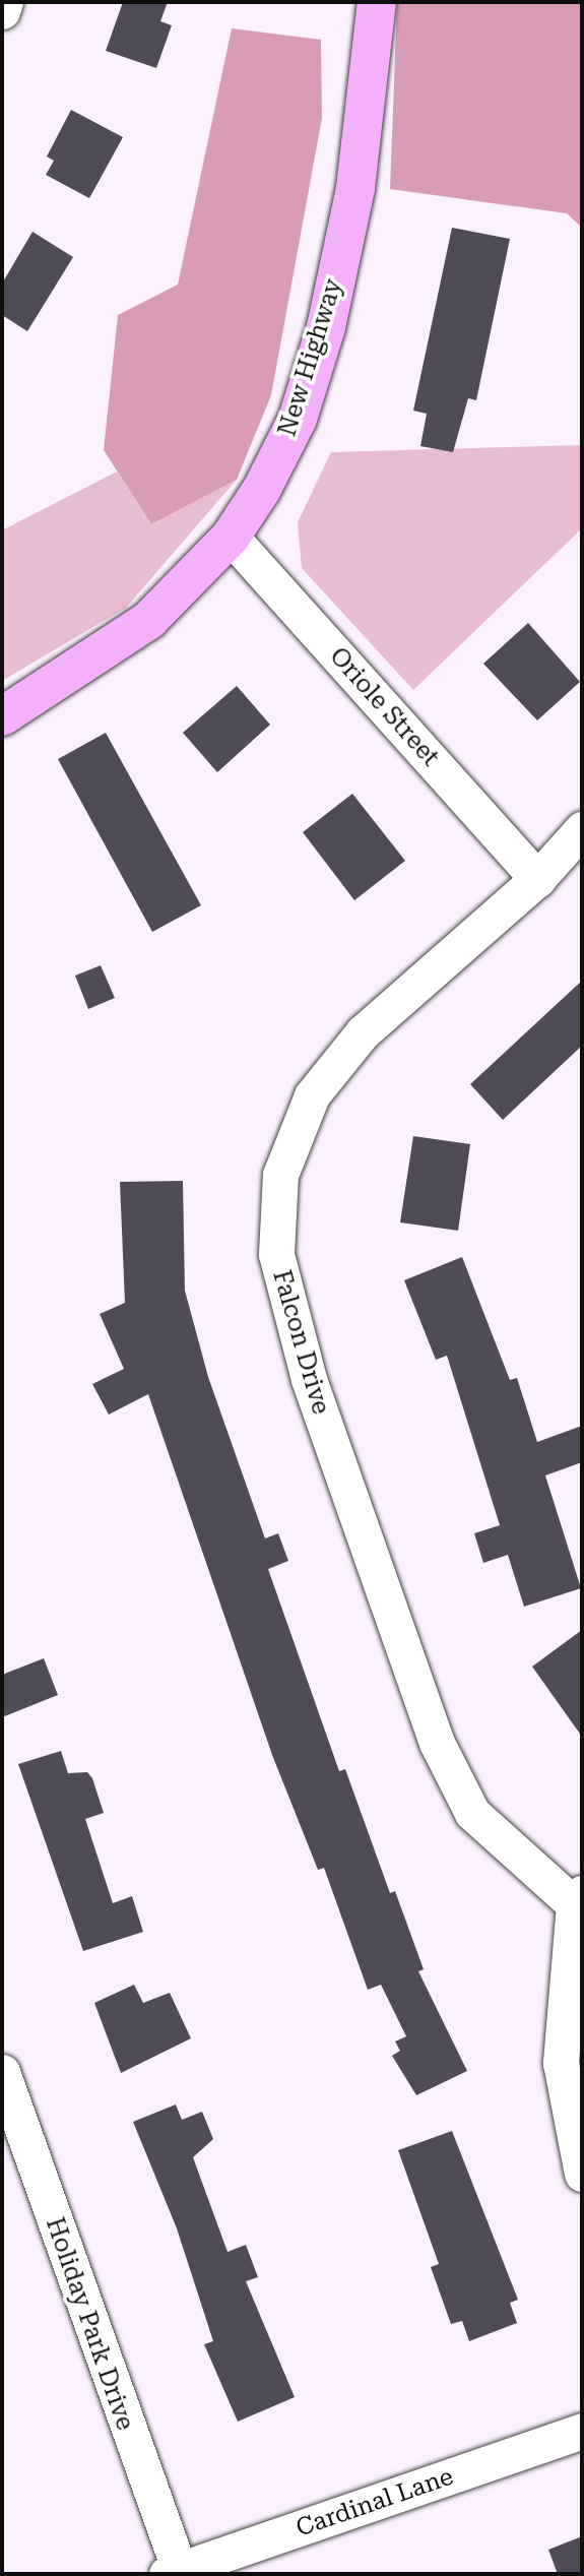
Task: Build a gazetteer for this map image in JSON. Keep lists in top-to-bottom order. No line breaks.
{"streets":{"street":["New Highway","Oriole Street","Falcon Drive","Holiday Park Drive","Cardinal Lane"]},"crossings":[["New Highway","Oriole Street"],["Oriole Street","Falcon Drive"],["Holiday Park Drive","Cardinal Lane"]]}
